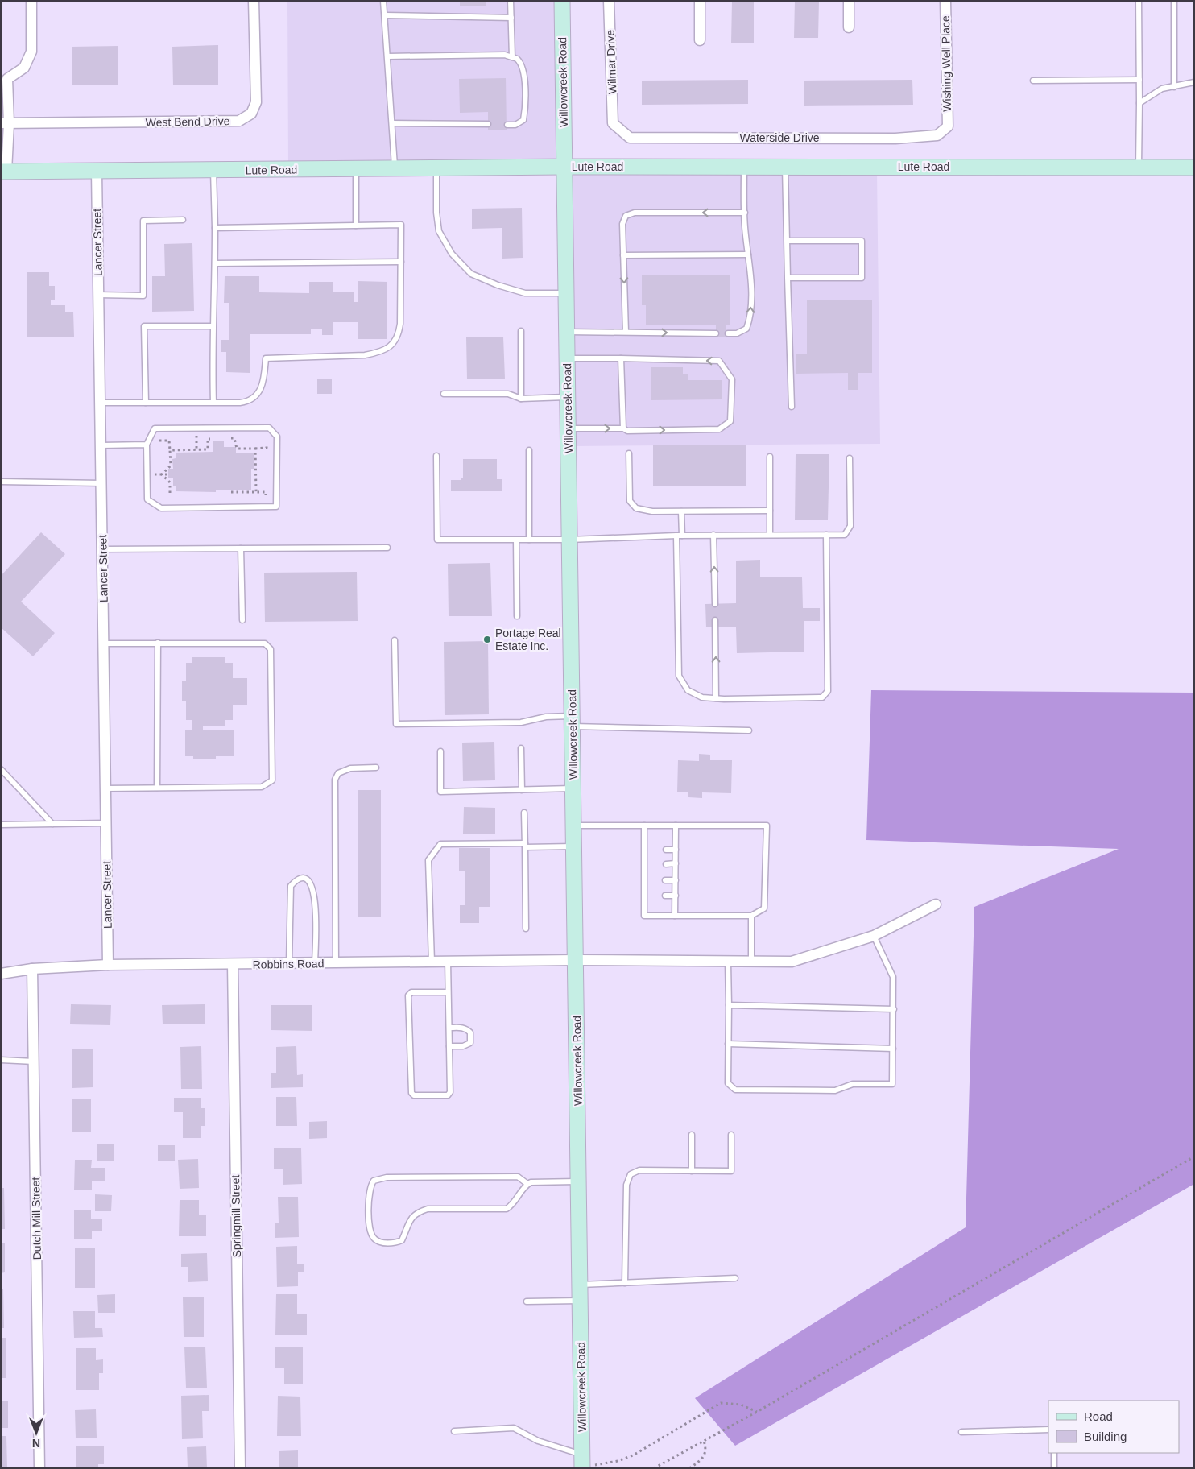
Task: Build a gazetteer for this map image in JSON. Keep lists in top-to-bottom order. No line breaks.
{"streets":{"main road":["Willowcreek Road","Lute Road"],"street":["Wilmar Drive","Wishing Well Place","West Bend Drive","Waterside Drive","Lancer Street","Robbins Road","Springmill Street","Dutch Mill Street"]},"crossings":[["Wilmar Drive","Waterside Drive"],["Wishing Well Place","Waterside Drive"],["Willowcreek Road","Lute Road"],["Willowcreek Road","Robbins Road"],["Lute Road","Lancer Street"],["Lancer Street","Robbins Road"],["Robbins Road","Springmill Street"],["Robbins Road","Dutch Mill Street"]],"places":["Portage Real Estate Inc."],"legend":["Road","Building"],"north":"bottom"}
